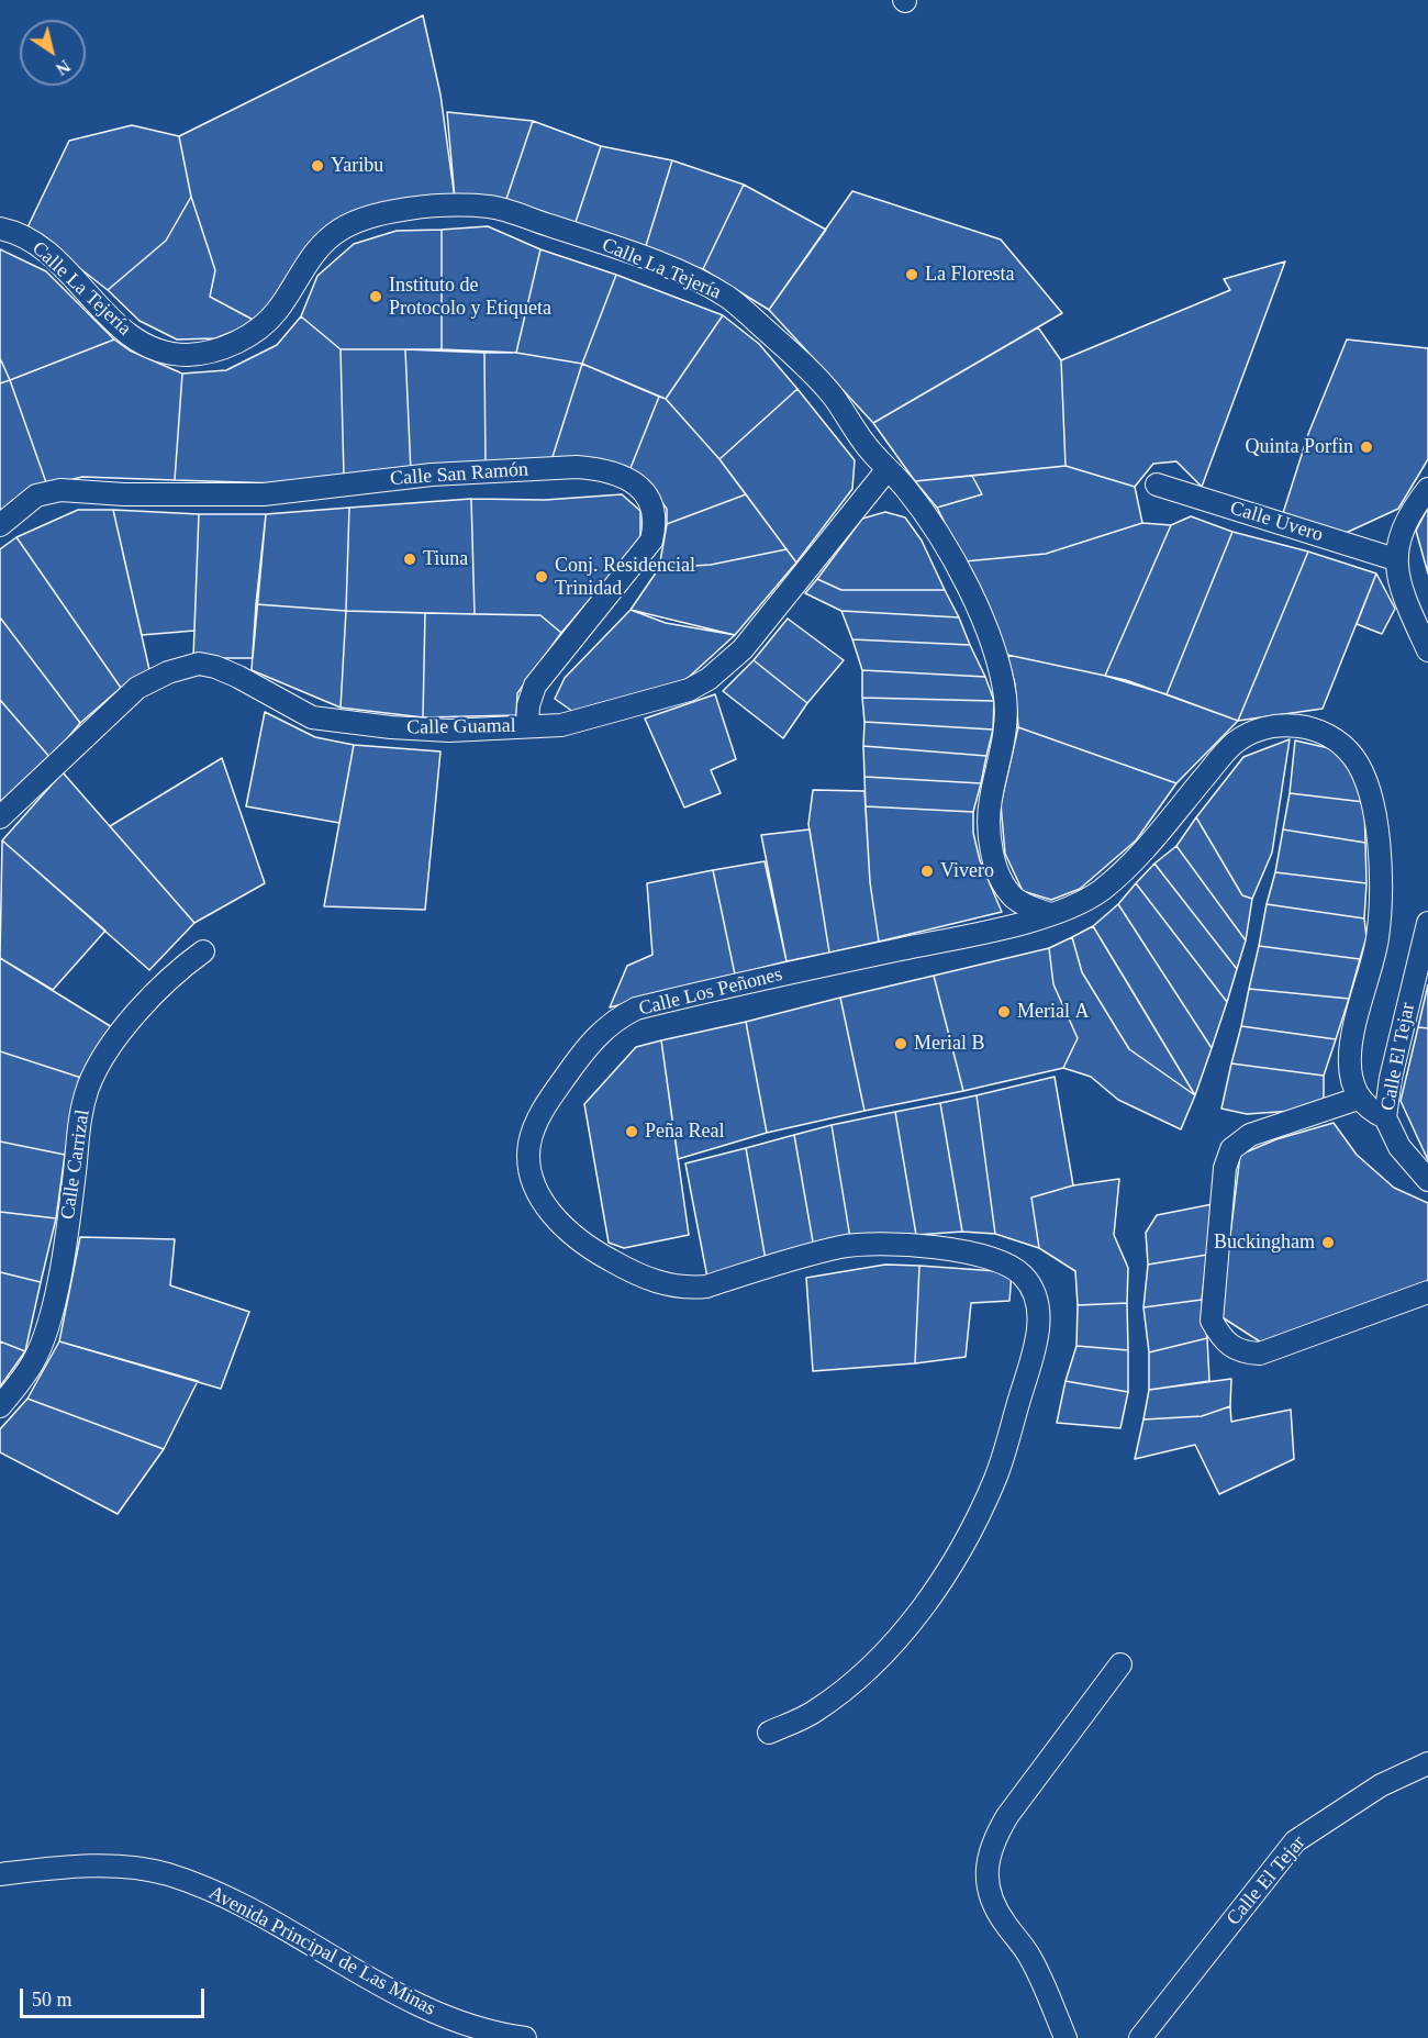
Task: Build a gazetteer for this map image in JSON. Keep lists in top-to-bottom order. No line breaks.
{"streets":{"street":["Calle La Tejería","Calle San Ramón","Calle Uvero","Calle Guamal","Calle Los Peñones","Calle El Tejar","Calle Carrizal","Avenida Principal de Las Minas"]},"crossings":[["Calle La Tejería","Calle Guamal"],["Calle La Tejería","Calle Los Peñones"],["Calle San Ramón","Calle Guamal"]],"places":["Yaribu","La Floresta","Instituto de Protocolo y Etiqueta","Quinta Porfin","Tiuna","Conj. Residencial Trinidad","Vivero","Merial A","Merial B","Peña Real","Buckingham"],"scale_bar":"50 m","north":"bottom right"}
